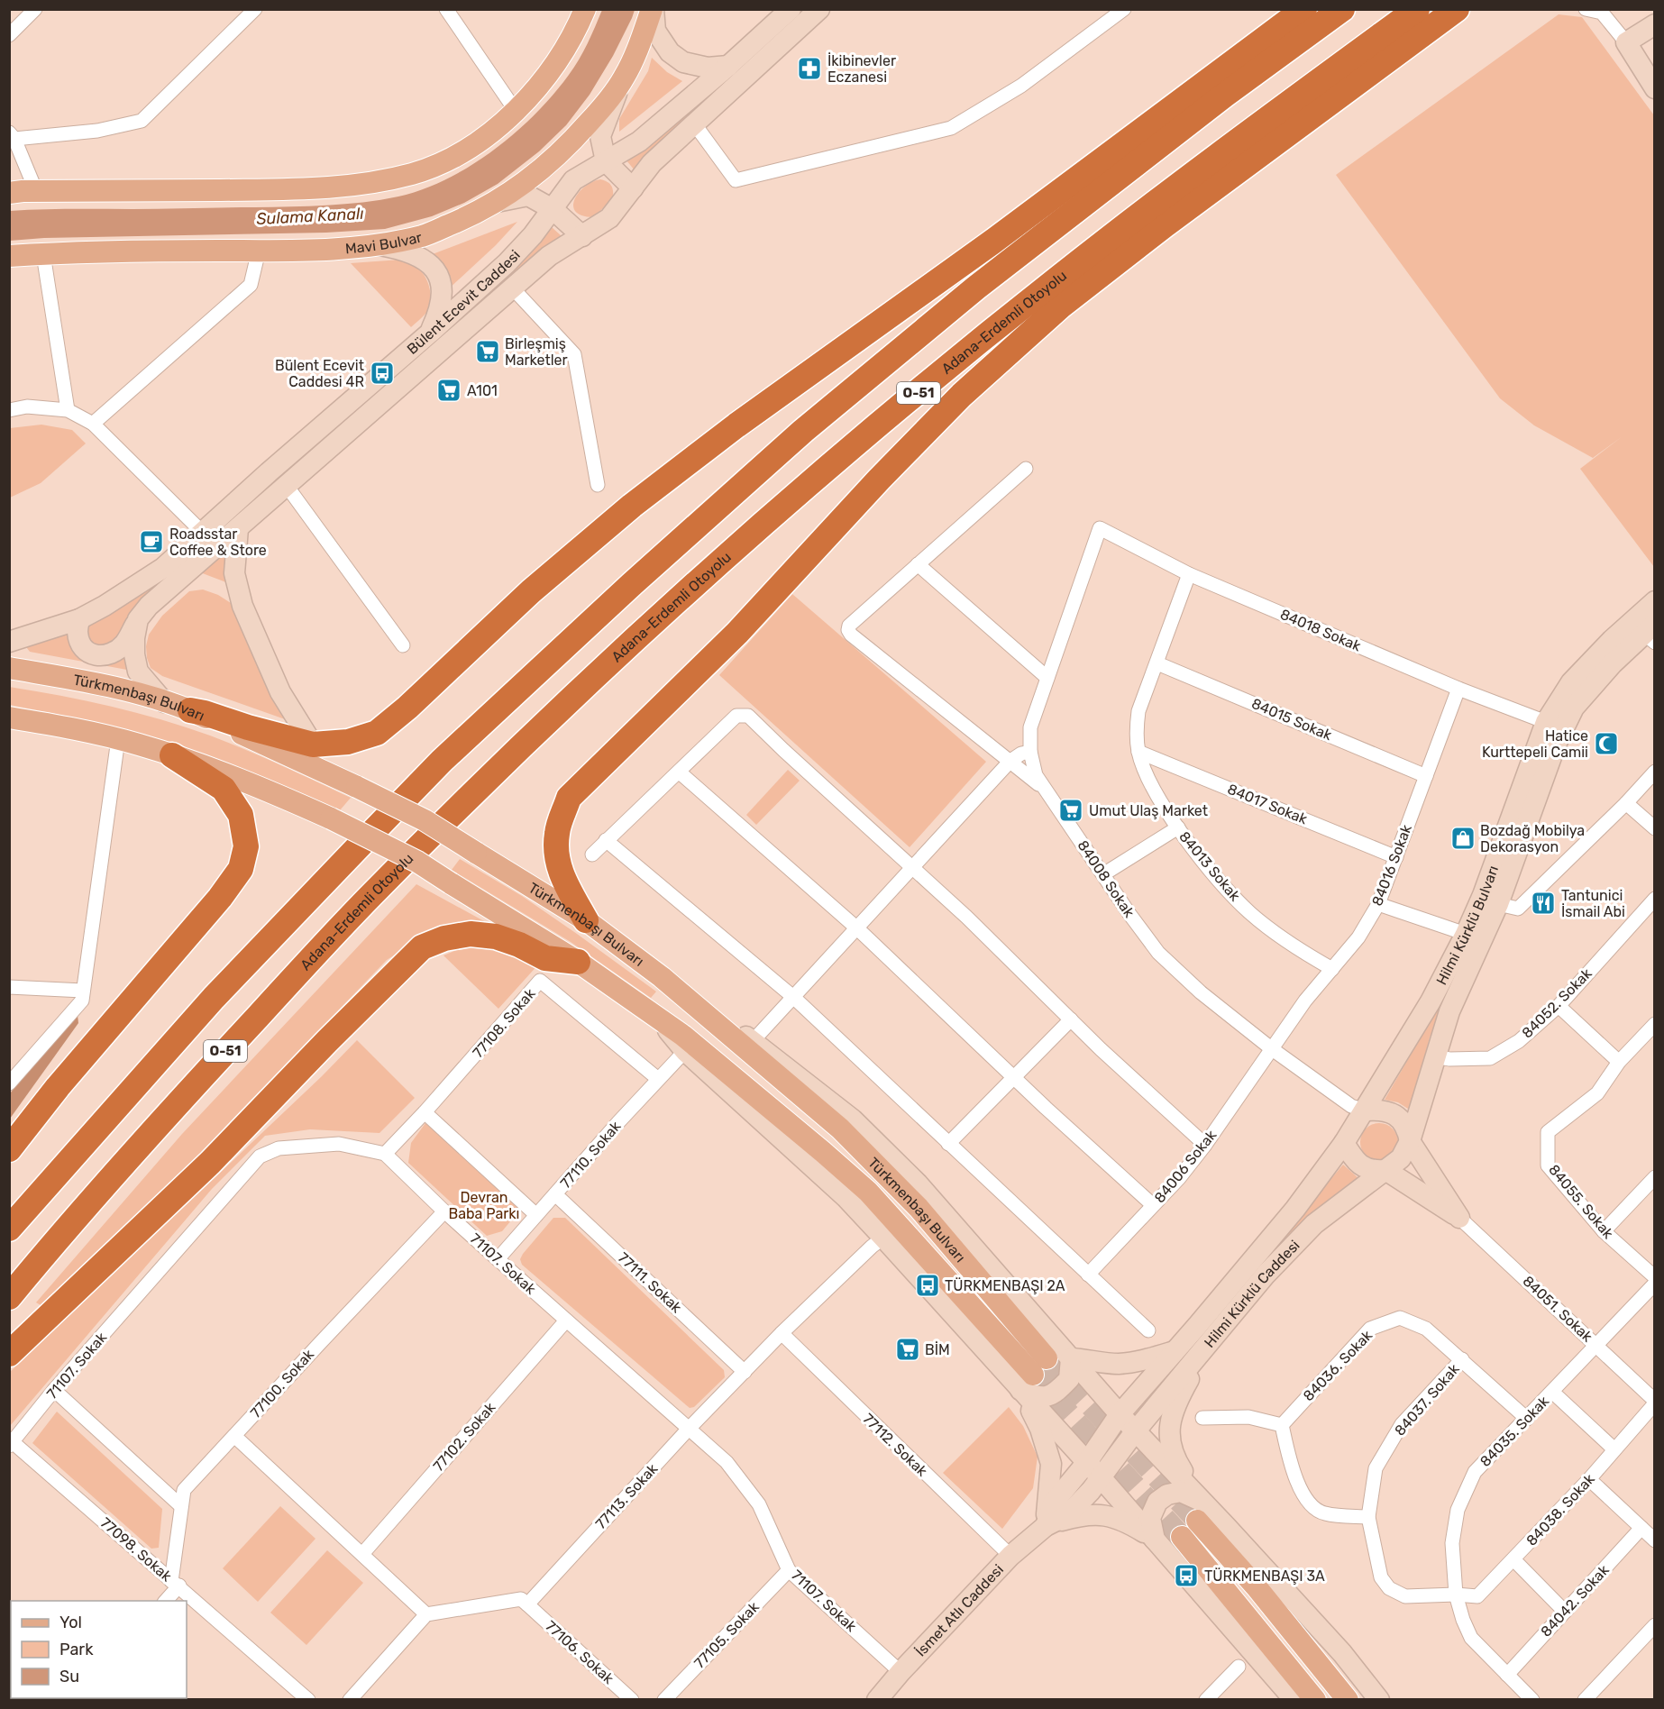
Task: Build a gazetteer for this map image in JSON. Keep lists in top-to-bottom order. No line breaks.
{"streets":{"highway":["Adana-Erdemli Otoyolu","O-51"],"main road":["Mavi Bulvar","Bülent Ecevit Caddesi","Türkmenbaşı Bulvarı","Hilmi Kürklü Bulvarı","Hilmi Kürklü Caddesi","İsmet Atlı Caddesi"],"street":["84018 Sokak","84015 Sokak","84017 Sokak","84016 Sokak","84013 Sokak","84008 Sokak","84052. Sokak","77108. Sokak","77110. Sokak","84006 Sokak","84055. Sokak","71107. Sokak","77111. Sokak","84051. Sokak","84036. Sokak","77100. Sokak","84037. Sokak","84035. Sokak","77102. Sokak","77112. Sokak","77113. Sokak","84038. Sokak","77098. Sokak","84042. Sokak","77105. Sokak","77106. Sokak"]},"crossings":[["84018 Sokak","84016 Sokak"],["84018 Sokak","84013 Sokak"],["84018 Sokak","84008 Sokak"],["84018 Sokak","Hilmi Kürklü Bulvarı"],["84015 Sokak","84016 Sokak"],["84015 Sokak","84013 Sokak"],["84017 Sokak","84016 Sokak"],["84017 Sokak","84013 Sokak"],["84016 Sokak","84013 Sokak"],["84016 Sokak","84008 Sokak"],["84016 Sokak","84006 Sokak"],["84008 Sokak","Hilmi Kürklü Bulvarı"],["84008 Sokak","84006 Sokak"],["84008 Sokak","Hilmi Kürklü Caddesi"],["Hilmi Kürklü Bulvarı","Hilmi Kürklü Caddesi"],["84052. Sokak","Hilmi Kürklü Caddesi"],["77108. Sokak","77110. Sokak"],["77108. Sokak","71107. Sokak"],["77110. Sokak","71107. Sokak"],["77110. Sokak","77111. Sokak"],["71107. Sokak","77100. Sokak"],["71107. Sokak","77102. Sokak"],["71107. Sokak","77113. Sokak"],["71107. Sokak","77098. Sokak"],["71107. Sokak","İsmet Atlı Caddesi"],["71107. Sokak","77105. Sokak"],["77111. Sokak","77113. Sokak"],["Hilmi Kürklü Caddesi","İsmet Atlı Caddesi"],["84051. Sokak","84035. Sokak"],["84051. Sokak","84038. Sokak"],["84036. Sokak","84037. Sokak"],["84036. Sokak","84035. Sokak"],["77100. Sokak","77098. Sokak"],["84037. Sokak","84035. Sokak"],["84037. Sokak","84038. Sokak"],["84035. Sokak","84038. Sokak"],["84035. Sokak","84042. Sokak"],["77112. Sokak","77113. Sokak"],["77112. Sokak","İsmet Atlı Caddesi"],["77113. Sokak","77106. Sokak"]],"water":["Sulama Kanalı"],"parks":["Devran Baba Parkı"],"places":{"pharmacy":["İkibinevler Eczanesi"],"supermarket":["Birleşmiş Marketler","A101","Umut Ulaş Market","BİM"],"bus stop":["Bülent Ecevit Caddesi 4R","TÜRKMENBAŞI 2A","TÜRKMENBAŞI 3A"],"cafe":["Roadsstar Coffee & Store"],"mosque":["Hatice Kurttepeli Camii"],"shop":["Bozdağ Mobilya Dekorasyon"],"restaurant":["Tantunici İsmail Abi"]},"legend":["Yol","Park","Su"]}
